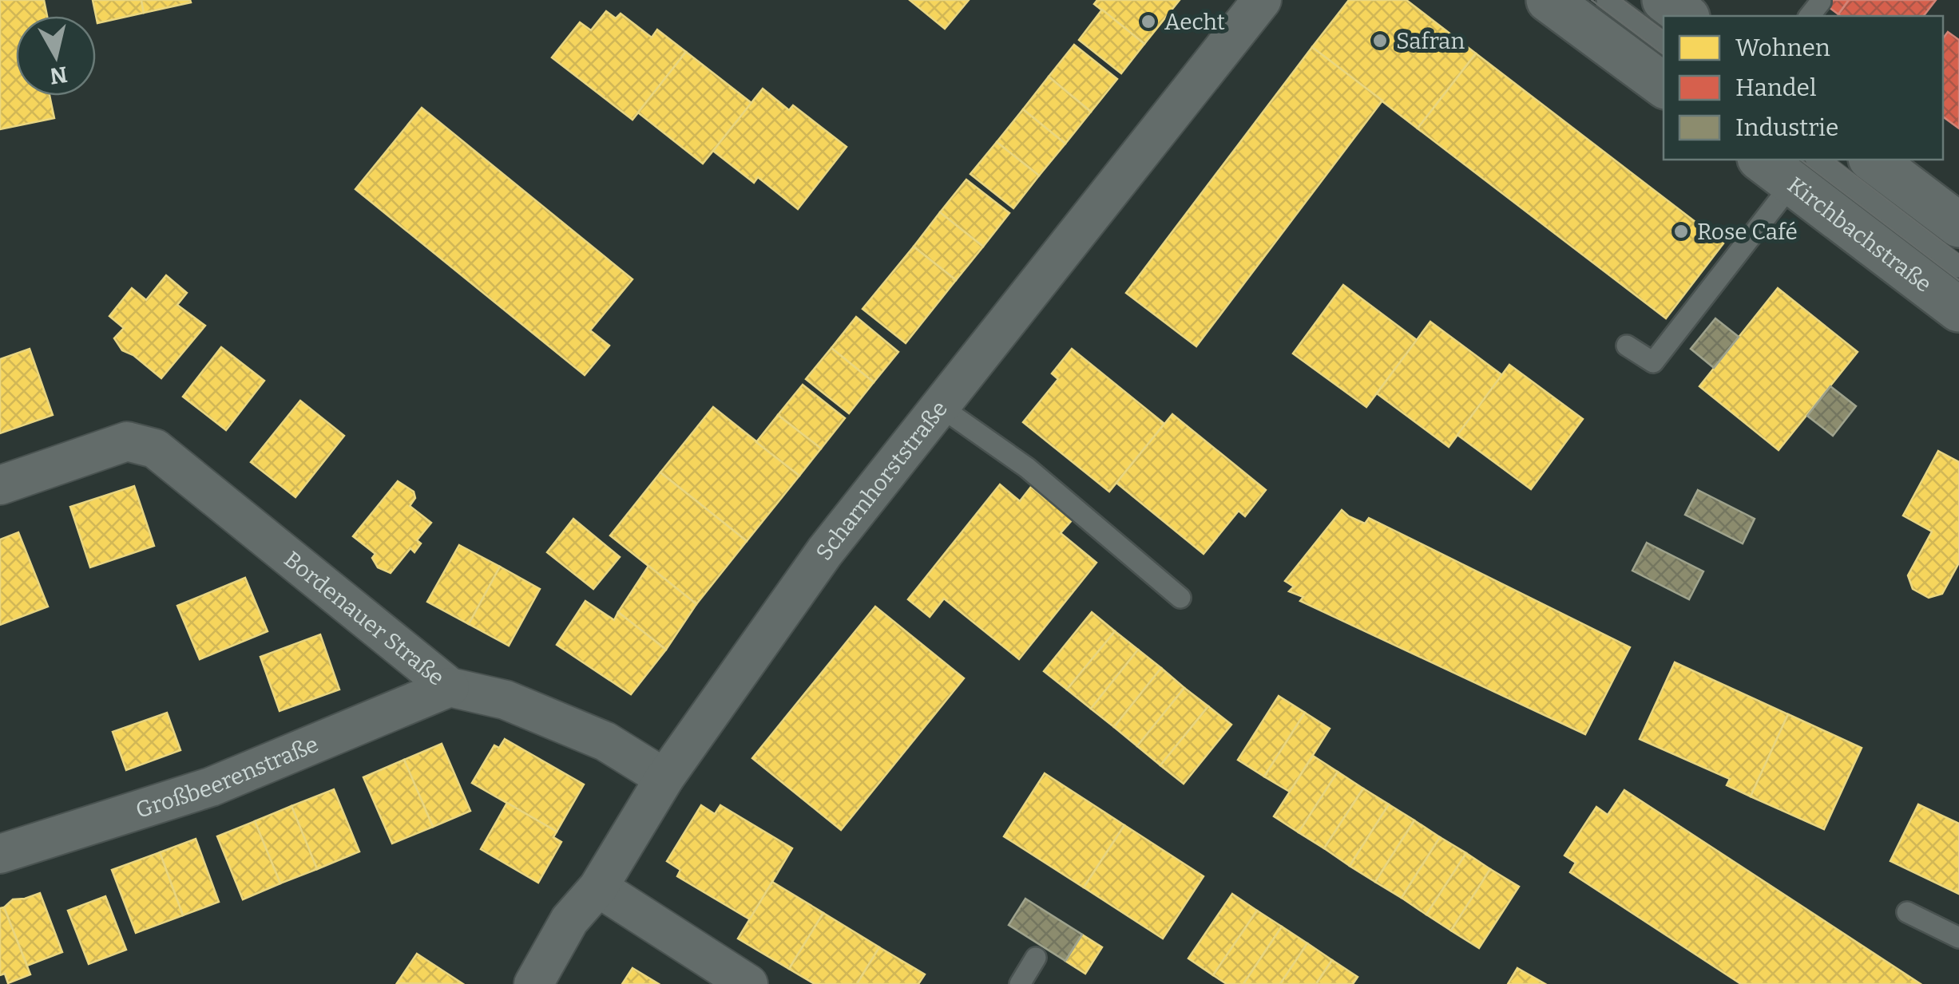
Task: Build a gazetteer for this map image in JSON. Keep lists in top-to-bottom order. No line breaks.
{"streets":{"main road":["Kirchbachstraße"],"street":["Scharnhorststraße","Bordenauer Straße","Großbeerenstraße"]},"crossings":[["Scharnhorststraße","Bordenauer Straße"],["Bordenauer Straße","Großbeerenstraße"]],"places":["Aecht","Safran","Rose Café"],"legend":["Wohnen","Handel","Industrie"],"north":"bottom"}
